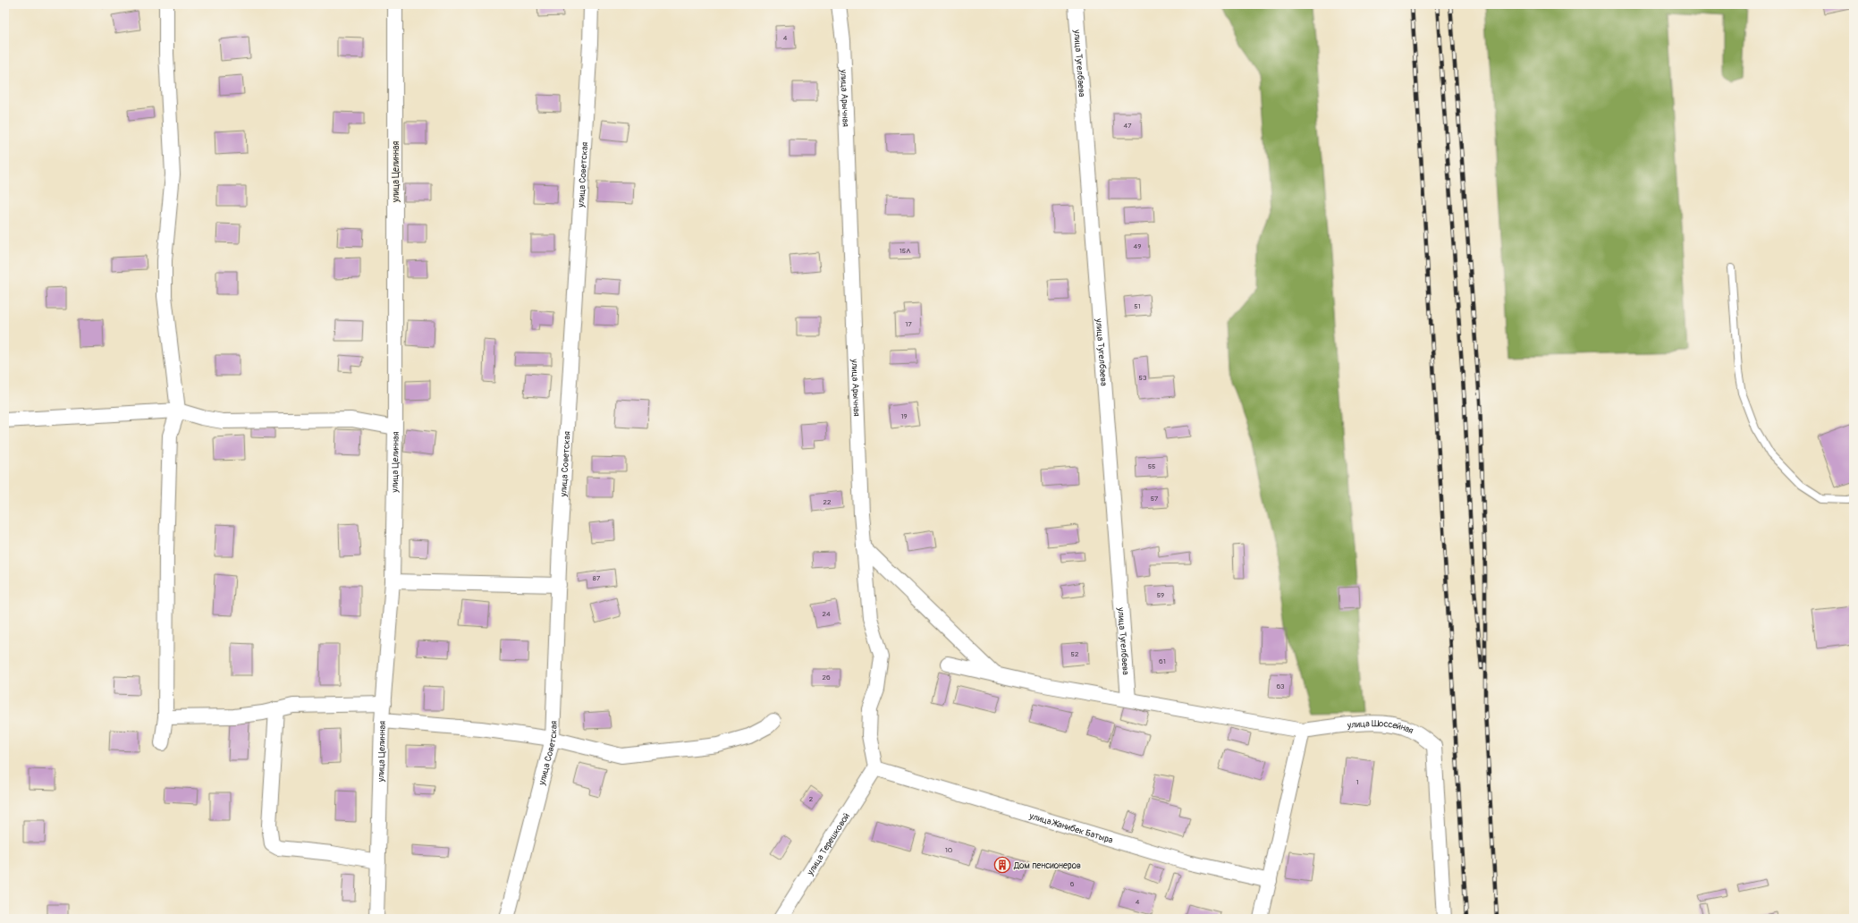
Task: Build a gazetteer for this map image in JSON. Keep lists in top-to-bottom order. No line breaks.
{"streets":{"street":["улица Тугелбаева","улица Арычная","улица Целинная","улица Советская","улица Шоссейная","улица Жанибек Батыра","улица Терешковой"]},"crossings":[["улица Арычная","улица Жанибек Батыра"],["улица Арычная","улица Терешковой"],["улица Жанибек Батыра","улица Терешковой"]],"places":{"building":["Дом пенсионеров"]},"house_numbers":["4","47","49","15А","51","17","53","19","55","57","22","87","59","24","52","61","26","63","1","2","10","6","4"]}
